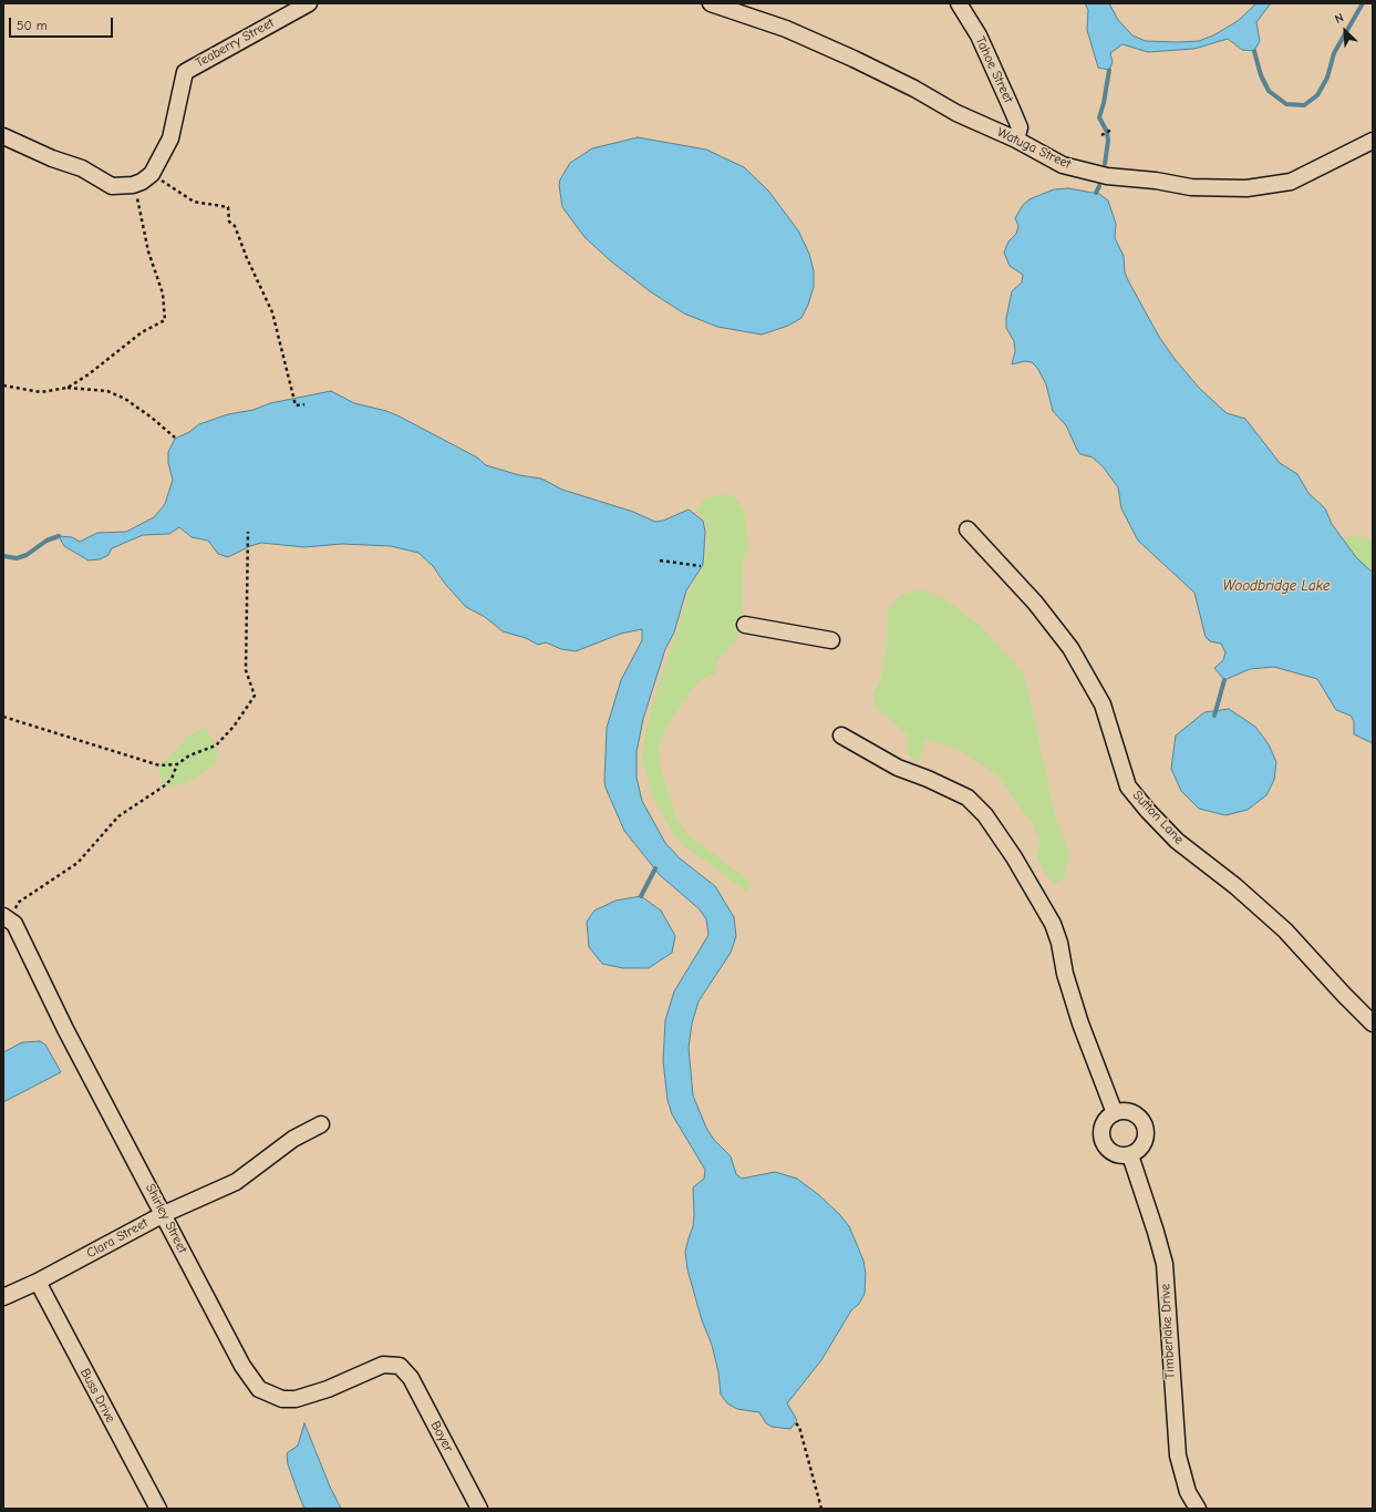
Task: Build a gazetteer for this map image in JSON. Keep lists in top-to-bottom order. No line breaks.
{"streets":{"street":["Teaberry Street","Tahoe Street","Watuga Street","Sutton Lane","Shirley Street","Clara Street","Timberlake Drive","Buss Drive","Boyer"]},"crossings":[["Tahoe Street","Watuga Street"],["Shirley Street","Clara Street"],["Shirley Street","Boyer"],["Clara Street","Buss Drive"]],"water":["Woodbridge Lake"],"scale_bar":"50 m","north":"top left"}
